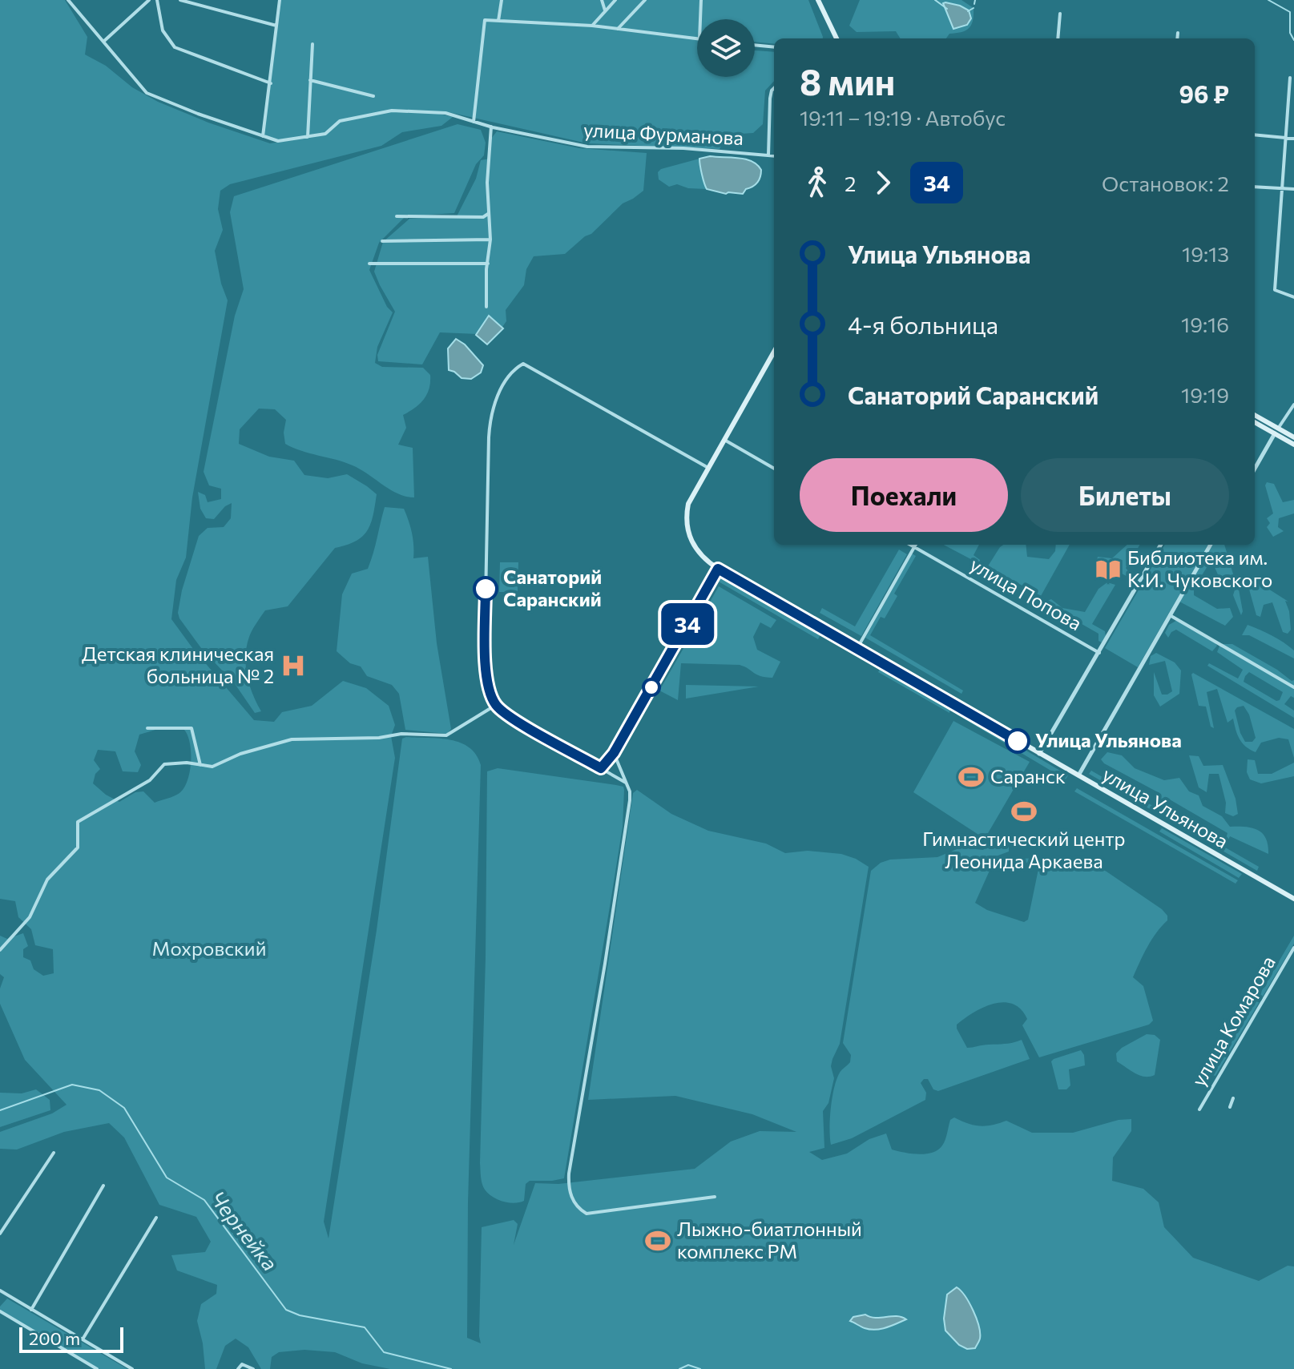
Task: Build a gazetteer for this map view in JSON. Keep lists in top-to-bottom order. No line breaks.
{"streets":{"main road":["улица Ульянова"],"street":["улица Фурманова","улица Попова","улица Комарова"]},"water":["Чернейка"],"parks":["Мохровский"],"places":{"library":["Библиотека им. К.И. Чуковского"],"other":["Санаторий Саранский","Улица Ульянова"],"hospital":["Детская клиническая больница № 2"],"sports":["Саранск","Гимнастический центр Леонида Аркаева","Лыжно-биатлонный комплекс РМ"]},"lines":["bus line 34"],"scale_bar":"200 m","page":{"on_map":"34","heading":["8 мин","19:11 – 19:19 · Автобус","96 ₽"],"legs":["2","34","Остановок: 2"],"list":[{"name":"Улица Ульянова","value":"19:13"},{"name":"4-я больница","value":"19:16"},{"name":"Санаторий Саранский","value":"19:19"}],"buttons":["Поехали","Билеты"],"scale":"200 m"}}
